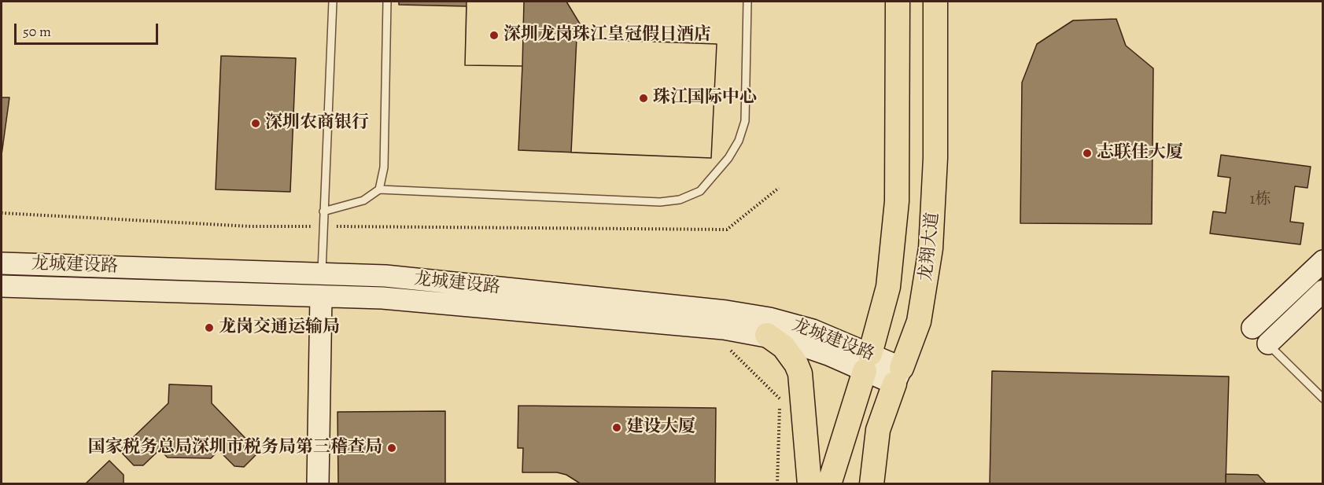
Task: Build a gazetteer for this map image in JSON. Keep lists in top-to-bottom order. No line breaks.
{"streets":{"main road":["龙翔大道","龙城建设路"]},"crossings":[["龙翔大道","龙城建设路"]],"places":["深圳龙岗珠江皇冠假日酒店","珠江国际中心","深圳农商银行","志联佳大厦","龙岗交通运输局","建设大厦","国家税务总局深圳市税务局第三稽查局"],"house_numbers":["1栋"],"scale_bar":"50 m"}
